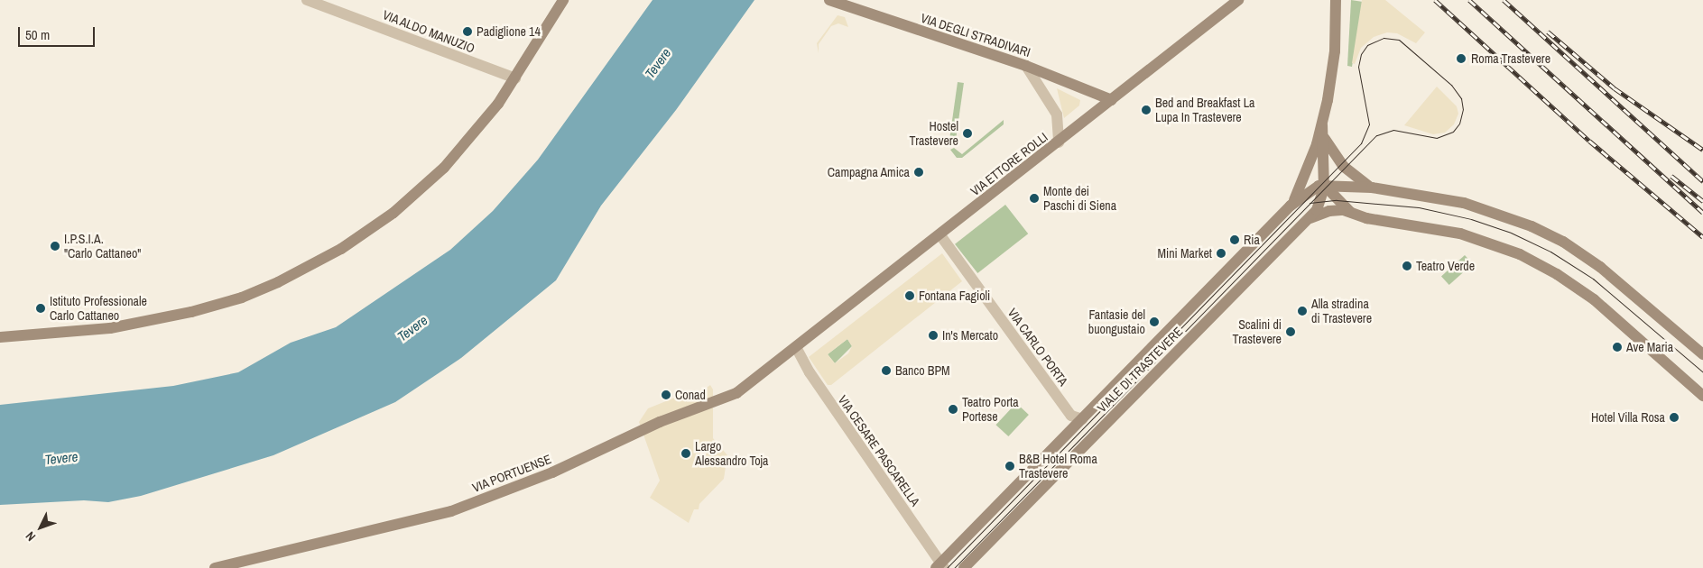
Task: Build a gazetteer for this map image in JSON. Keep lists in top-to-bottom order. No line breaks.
{"streets":{"main road":["VIA DEGLI STRADIVARI","VIA ETTORE ROLLI","VIALE DI TRASTEVERE","VIA PORTUENSE"],"street":["VIA ALDO MANUZIO","VIA CARLO PORTA","VIA CESARE PASCARELLA"]},"crossings":[["VIA DEGLI STRADIVARI","VIA ETTORE ROLLI"],["VIA ETTORE ROLLI","VIA CARLO PORTA"],["VIA ETTORE ROLLI","VIA CESARE PASCARELLA"],["VIA ETTORE ROLLI","VIA PORTUENSE"],["VIA CARLO PORTA","VIALE DI TRASTEVERE"],["VIALE DI TRASTEVERE","VIA CESARE PASCARELLA"],["VIA CESARE PASCARELLA","VIA PORTUENSE"]],"water":["Tevere"],"places":["Padiglione 14","Roma Trastevere","Bed and Breakfast La Lupa In Trastevere","Hostel Trastevere","Campagna Amica","Monte dei Paschi di Siena","Ria","I.P.S.I.A. \"Carlo Cattaneo\"","Mini Market","Teatro Verde","Fontana Fagioli","Istituto Professionale Carlo Cattaneo","Alla stradina di Trastevere","Fantasie del buongustaio","Scalini di Trastevere","In's Mercato","Ave Maria","Banco BPM","Conad","Teatro Porta Portese","Hotel Villa Rosa","Largo Alessandro Toja","B&B Hotel Roma Trastevere"],"scale_bar":"50 m","north":"bottom left"}
